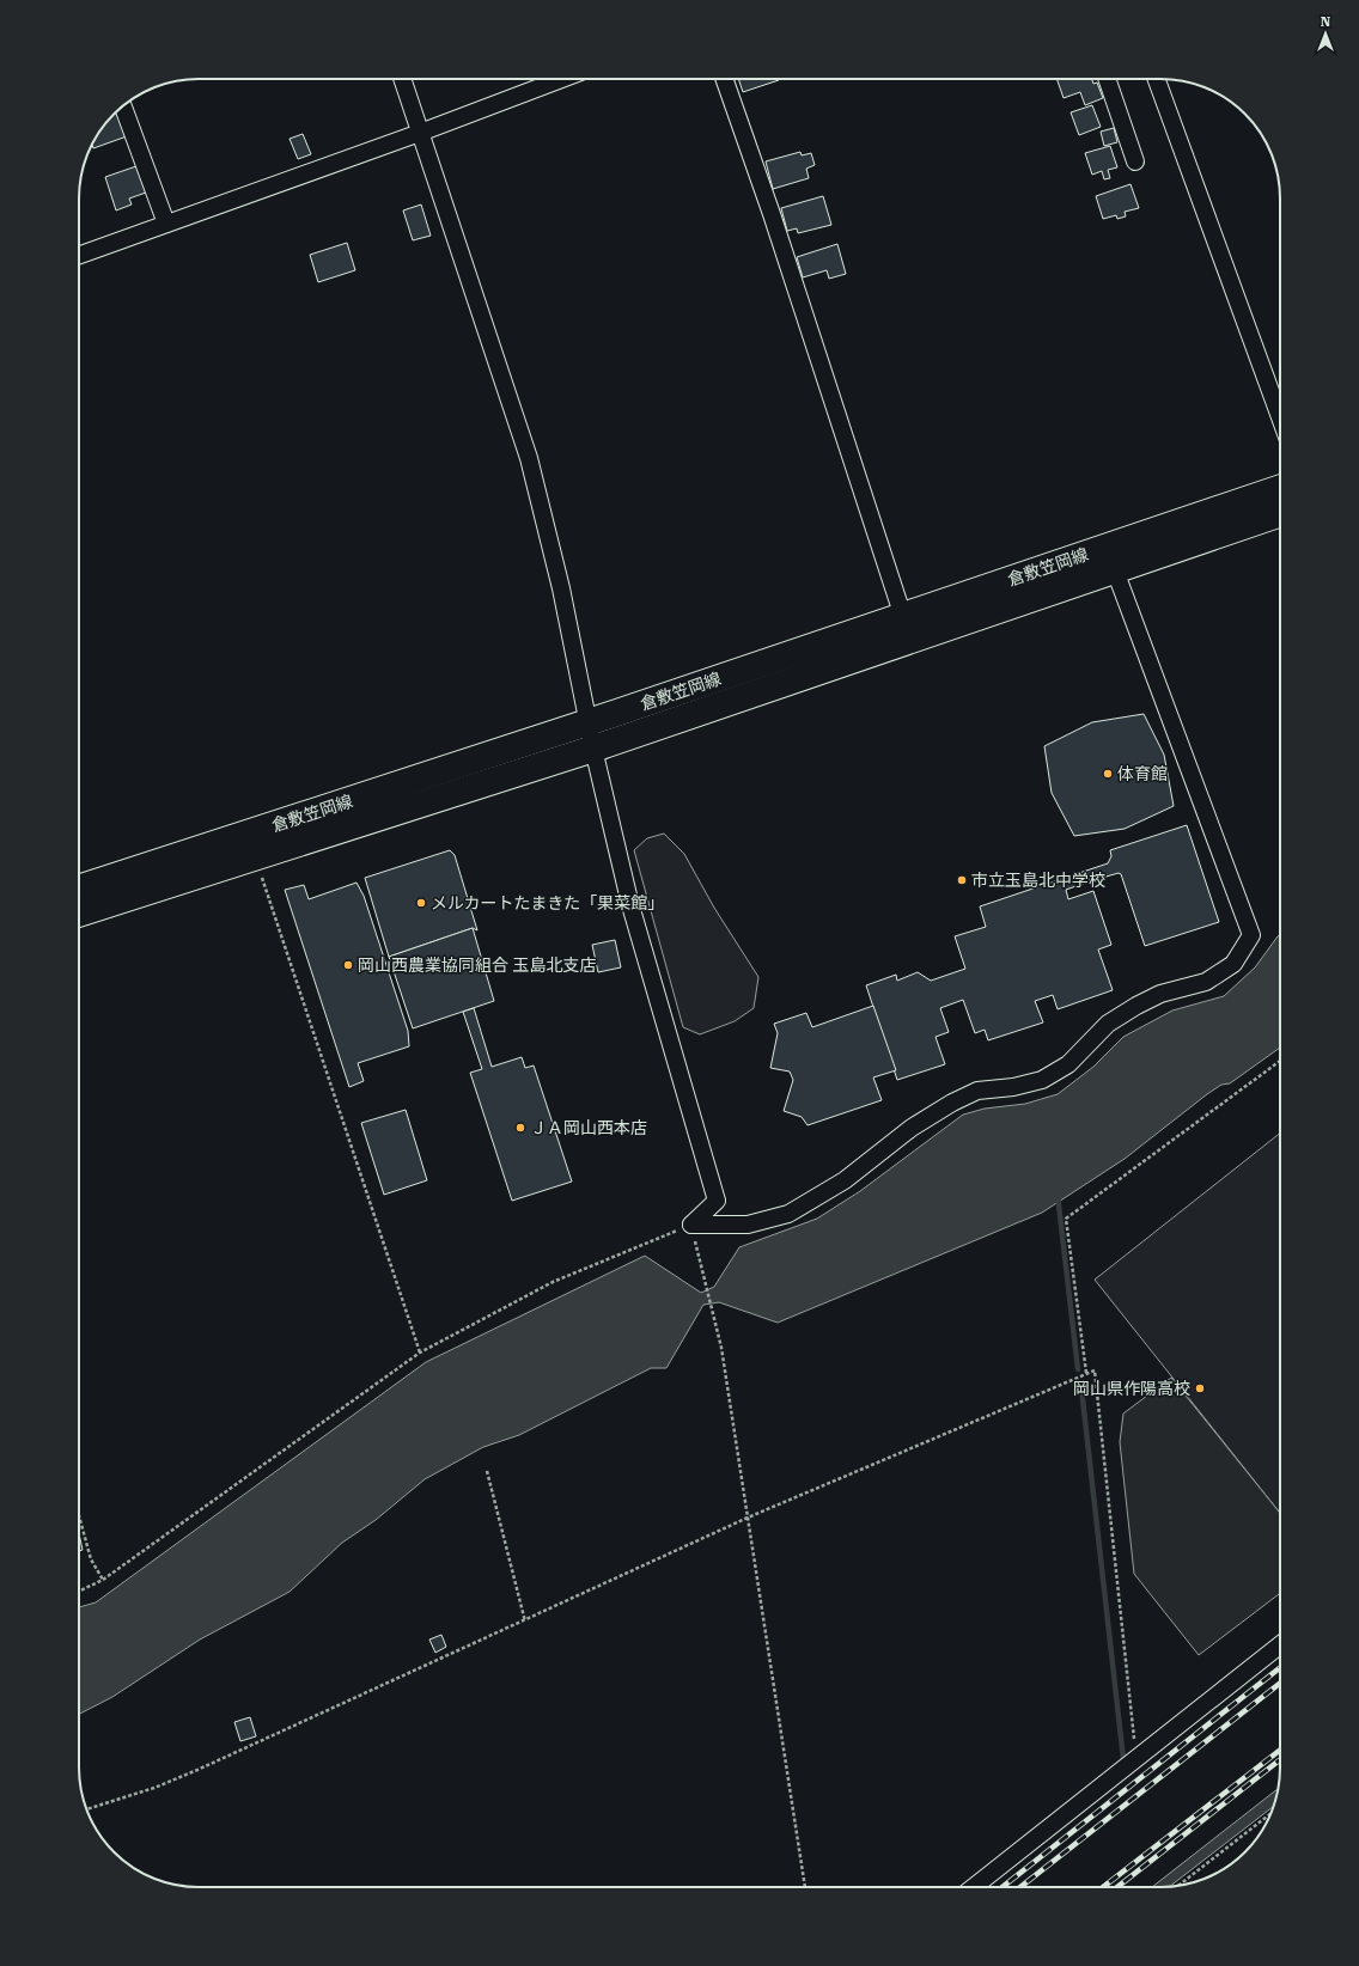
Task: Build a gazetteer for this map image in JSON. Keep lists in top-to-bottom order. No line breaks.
{"streets":{"main road":["倉敷笠岡線"]},"places":["体育館","市立玉島北中学校","メルカートたまきた「果菜館」","岡山西農業協同組合 玉島北支店","ＪＡ岡山西本店","岡山県作陽高校"],"north":"top"}
